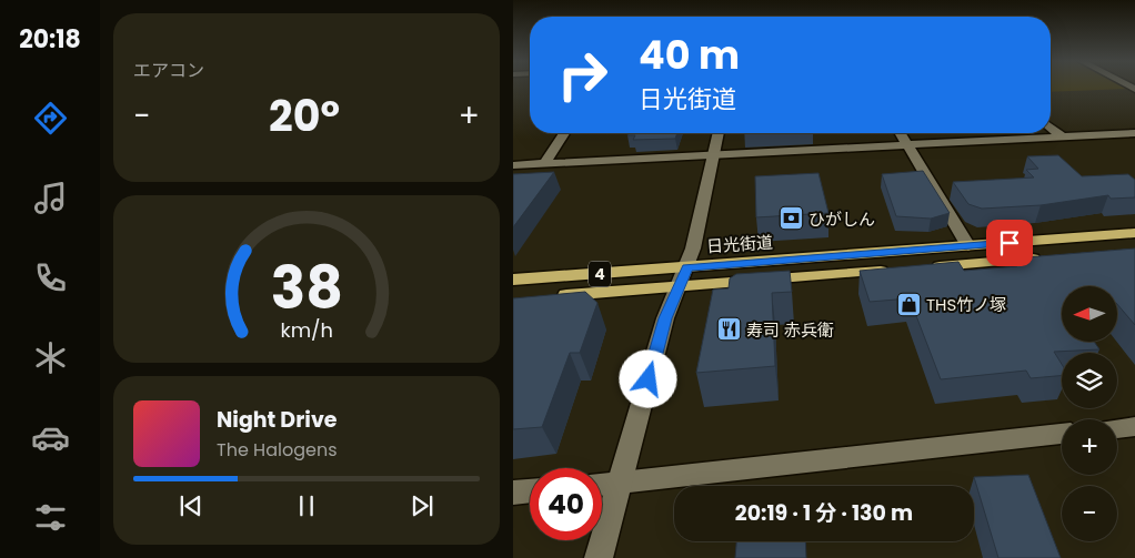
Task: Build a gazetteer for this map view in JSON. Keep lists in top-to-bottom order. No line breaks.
{"streets":{"highway":["日光街道","4"]},"places":{"bank":["ひがしん"],"shop":["THS竹ノ塚"],"restaurant":["寿司 赤兵衛"]},"north":"left","page":{"tabs":"20:18","tile":"エアコン","turn":["40 m","日光街道"],"heat":["−","20°","+"],"map_buttons":["+","−"],"song":["Night Drive","The Halogens"],"limit":"40","trip":"20:19 · 1 分 · 130 m","gauge":["38","km/h"]}}
